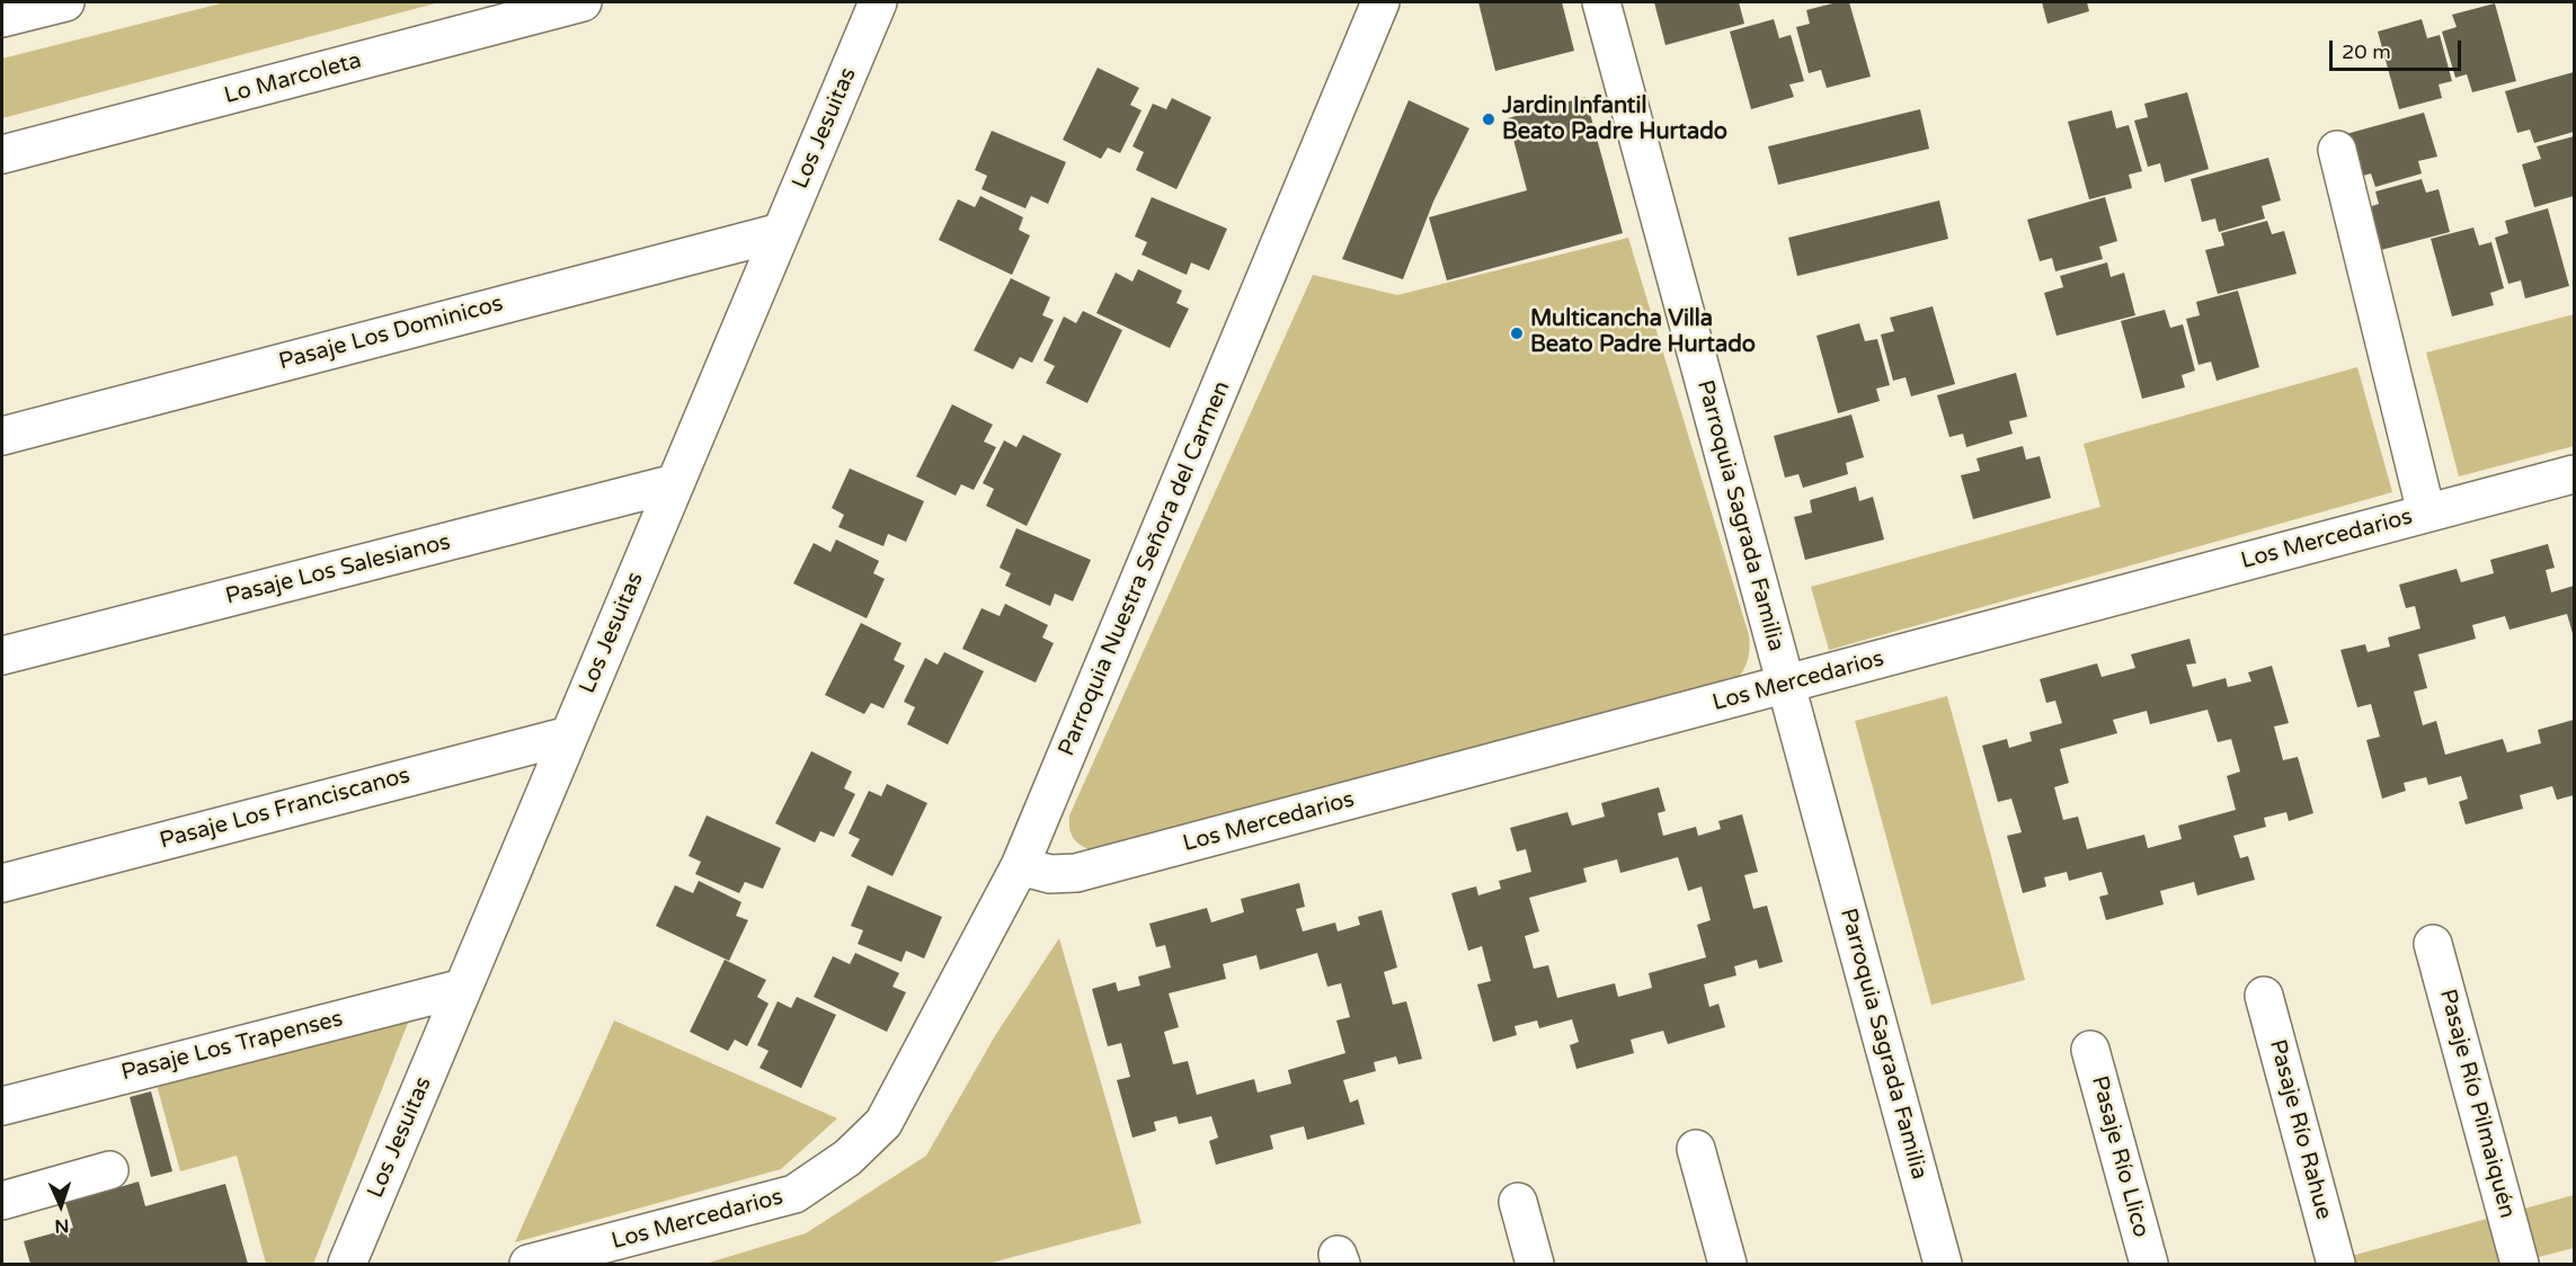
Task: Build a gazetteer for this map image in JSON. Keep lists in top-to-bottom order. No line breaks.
{"streets":{"street":["Lo Marcoleta","Los Jesuitas","Pasaje Los Dominicos","Parroquia Sagrada Familia","Los Mercedarios","Parroquia Nuestra Señora del Carmen","Pasaje Los Salesianos","Pasaje Los Franciscanos","Pasaje Los Trapenses","Pasaje Río Pilmaiquén","Pasaje Río Rahue","Pasaje Río Llico"]},"crossings":[["Los Jesuitas","Pasaje Los Dominicos"],["Los Jesuitas","Pasaje Los Salesianos"],["Los Jesuitas","Pasaje Los Franciscanos"],["Los Jesuitas","Pasaje Los Trapenses"],["Parroquia Sagrada Familia","Los Mercedarios"],["Los Mercedarios","Parroquia Nuestra Señora del Carmen"]],"places":["Jardin Infantil Beato Padre Hurtado","Multicancha Villa Beato Padre Hurtado"],"scale_bar":"20 m","north":"bottom"}
